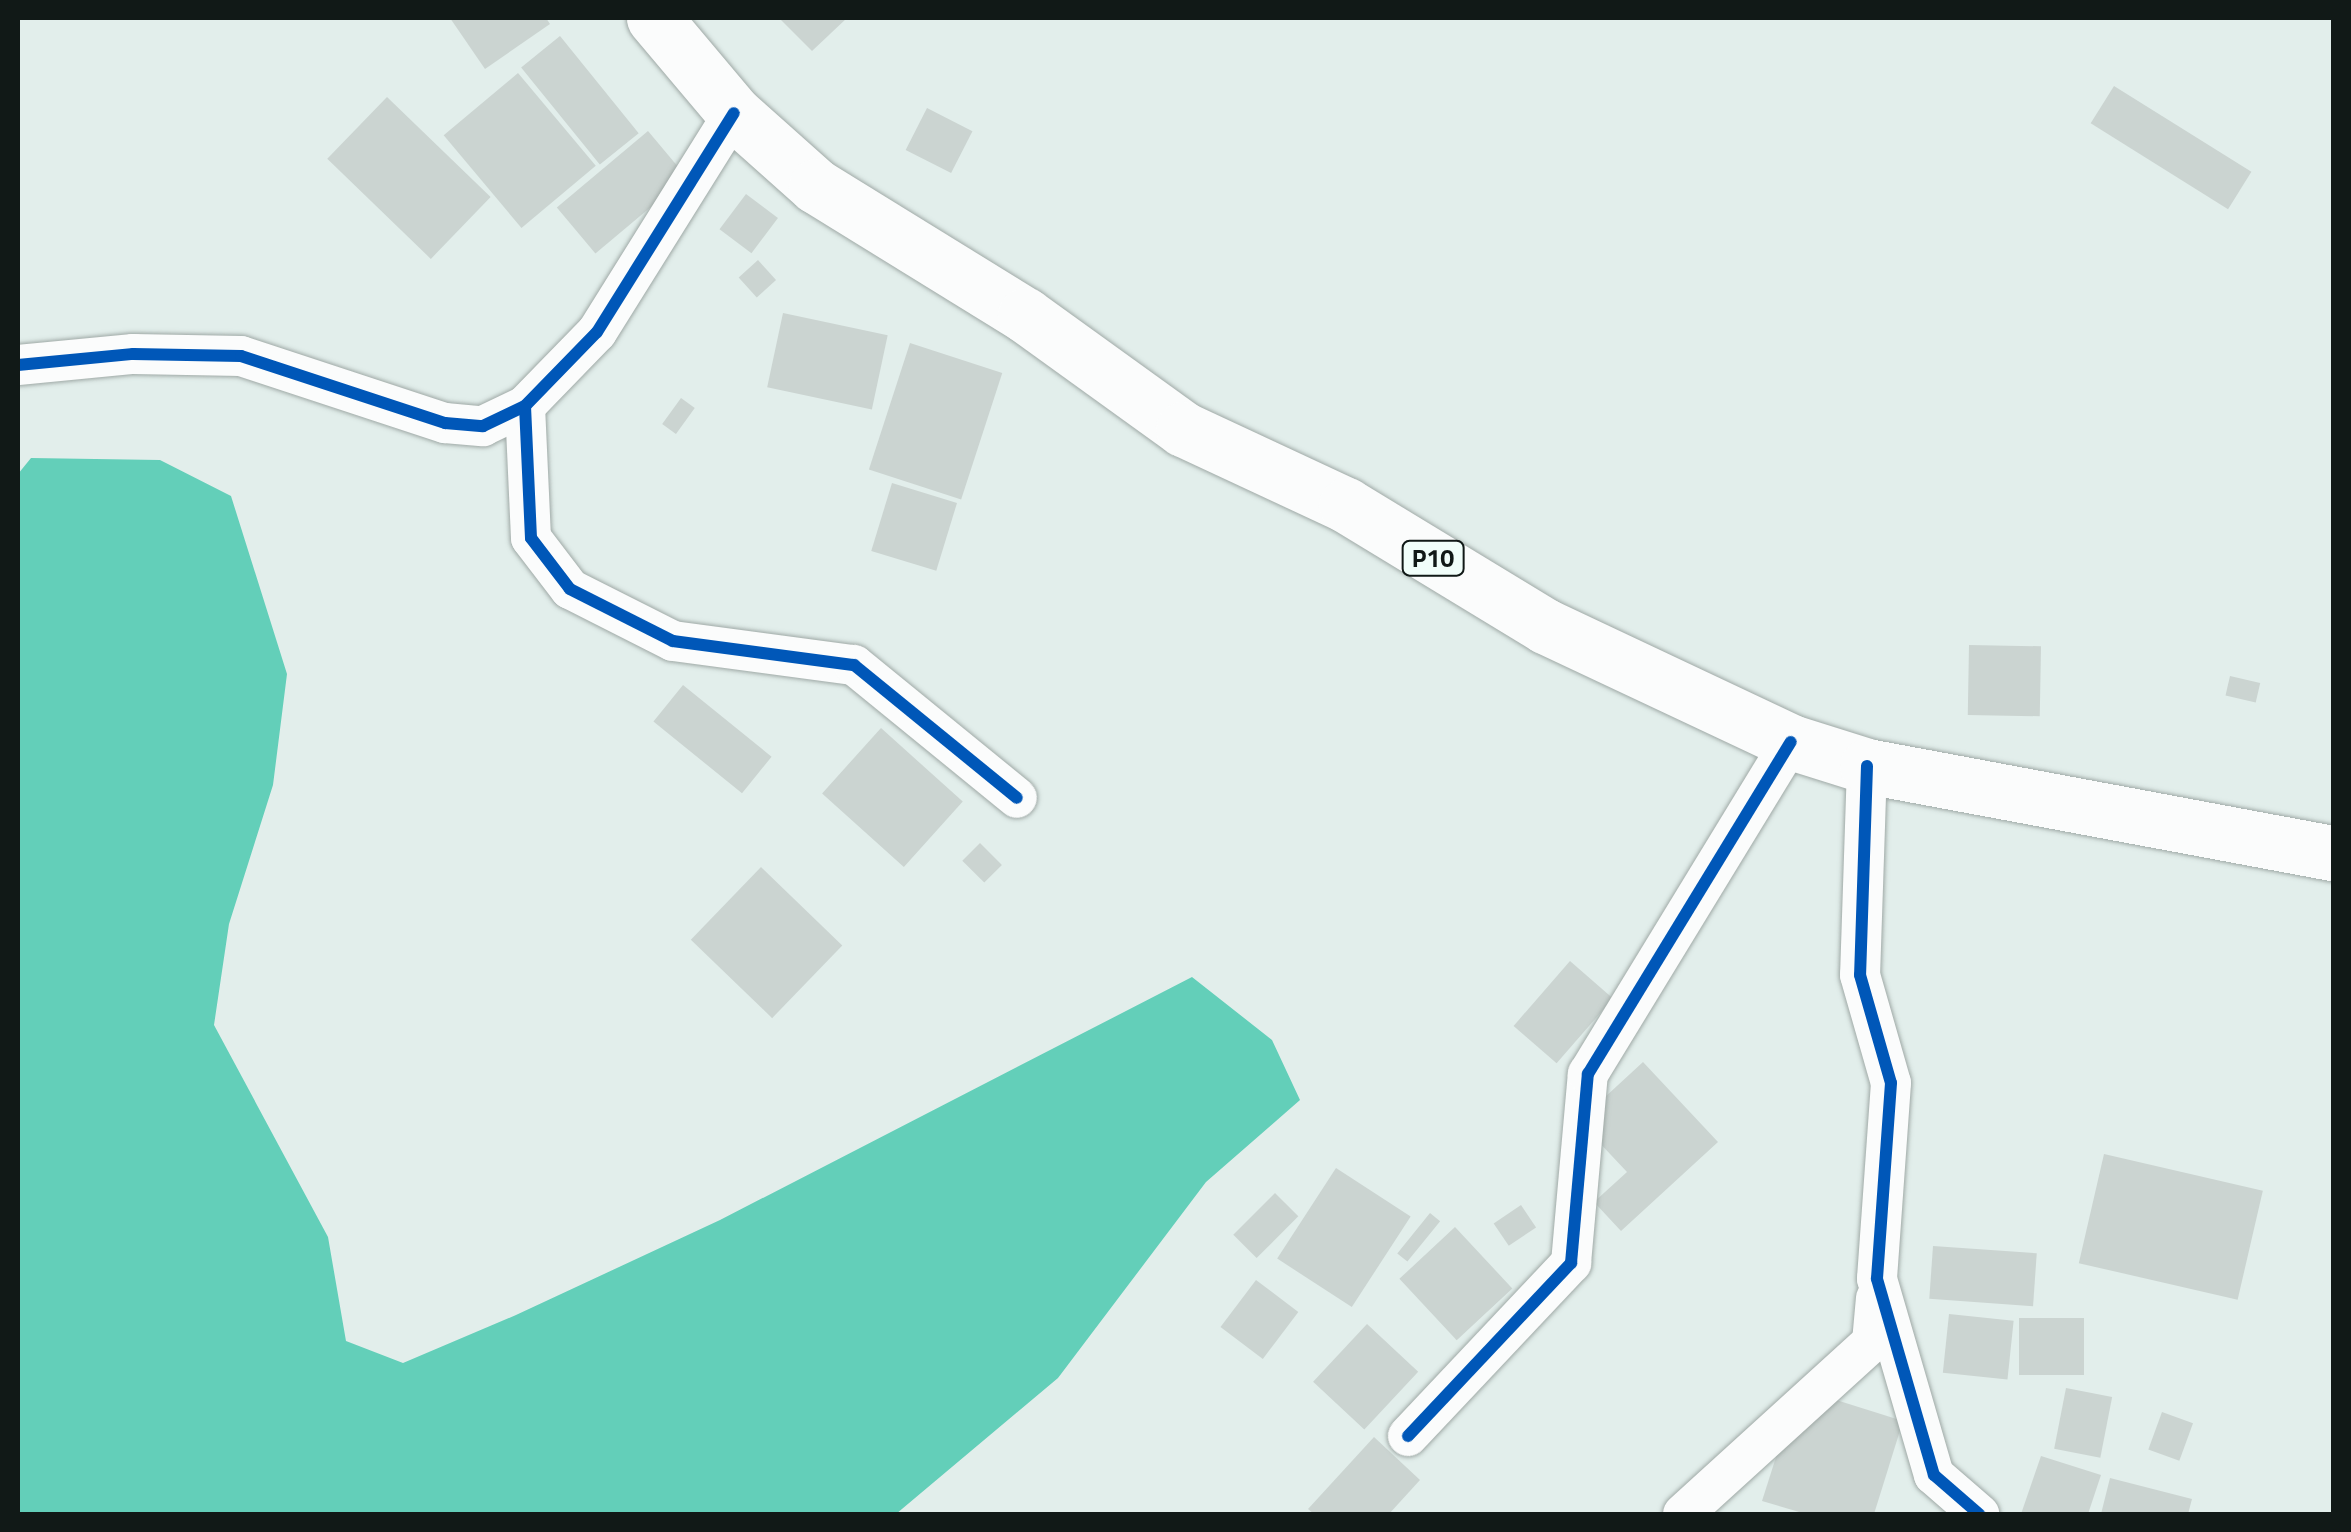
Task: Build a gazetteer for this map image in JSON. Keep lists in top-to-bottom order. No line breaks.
{"streets":{"main road":["P10"]}}
